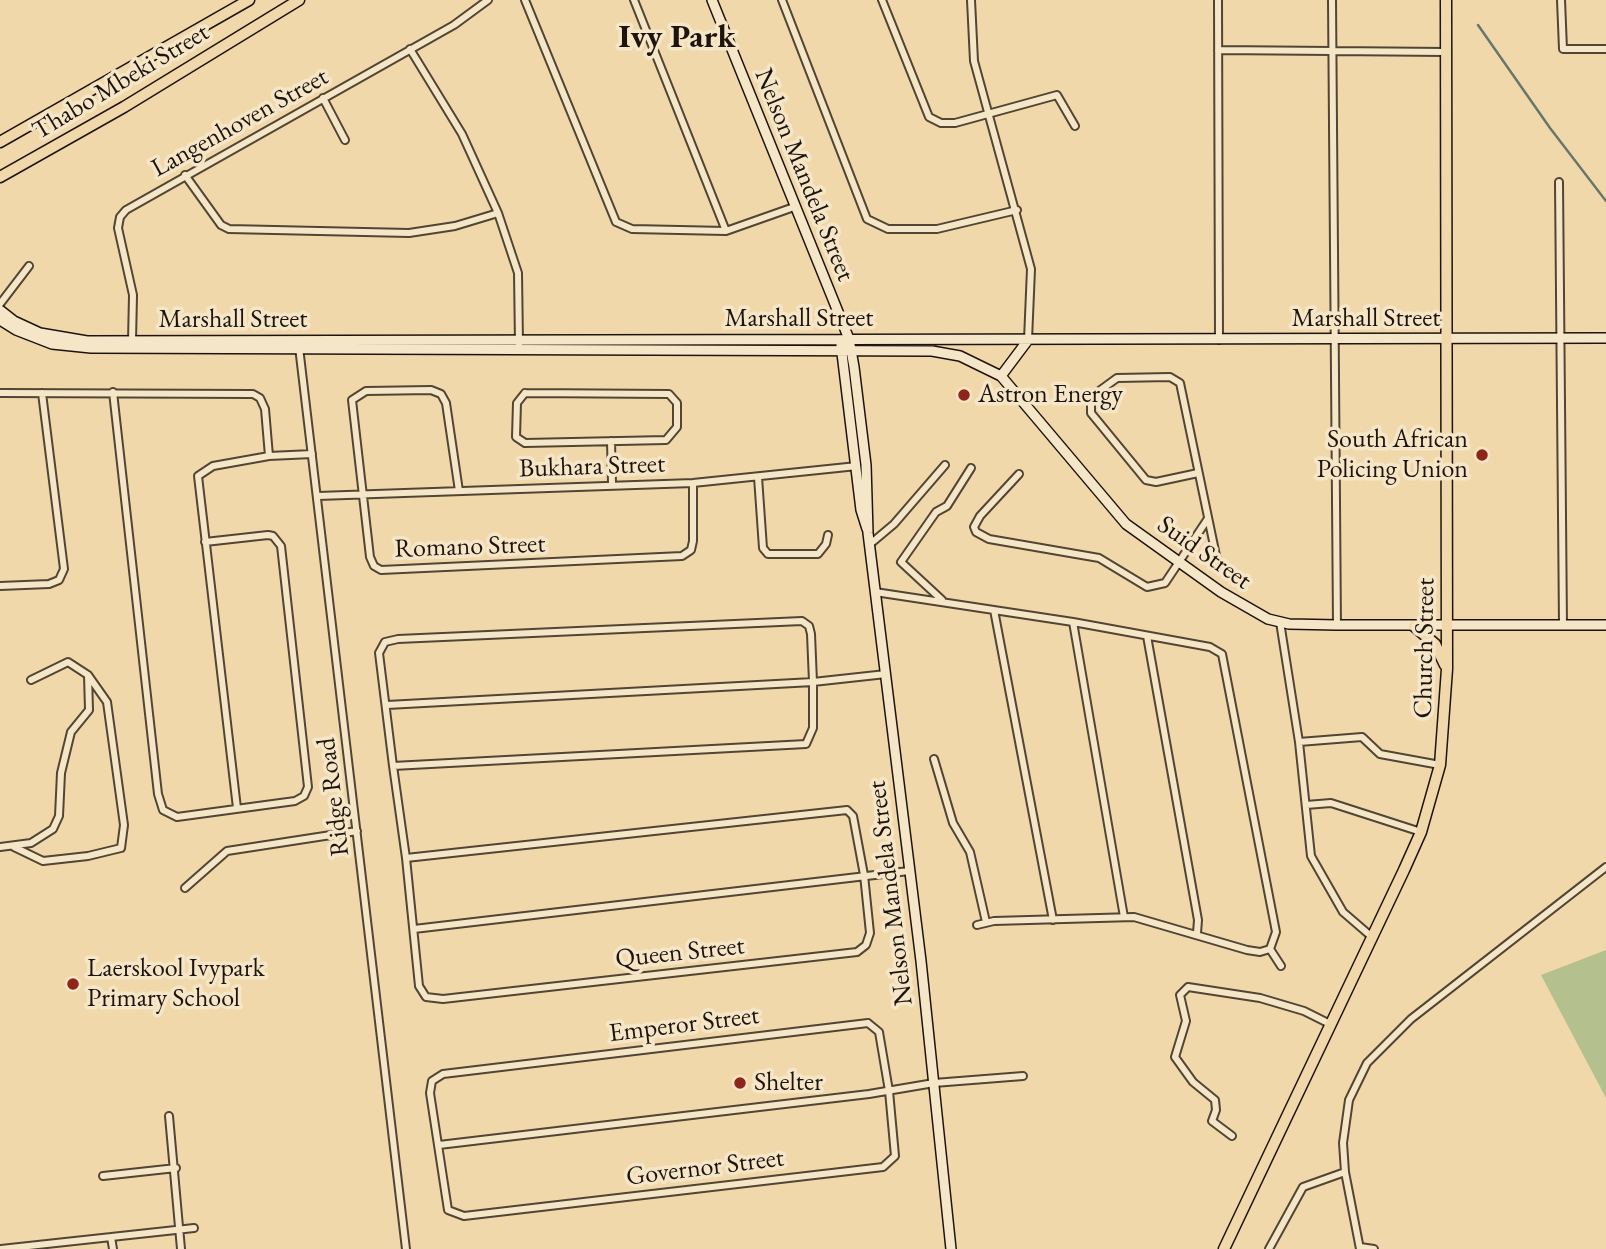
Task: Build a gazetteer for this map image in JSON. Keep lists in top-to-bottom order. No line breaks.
{"streets":{"main road":["Thabo Mbeki Street","Church Street"],"street":["Langenhoven Street","Nelson Mandela Street","Marshall Street","Bukhara Street","Romano Street","Suid Street","Ridge Road","Queen Street","Emperor Street","Governor Street"]},"crossings":[["Langenhoven Street","Marshall Street"],["Nelson Mandela Street","Marshall Street"],["Nelson Mandela Street","Bukhara Street"],["Nelson Mandela Street","Suid Street"],["Marshall Street","Suid Street"],["Marshall Street","Church Street"],["Marshall Street","Ridge Road"],["Bukhara Street","Romano Street"],["Bukhara Street","Ridge Road"],["Suid Street","Church Street"],["Emperor Street","Governor Street"]],"districts":["Ivy Park"],"places":["Astron Energy","South African Policing Union","Laerskool Ivypark Primary School","Shelter"]}
